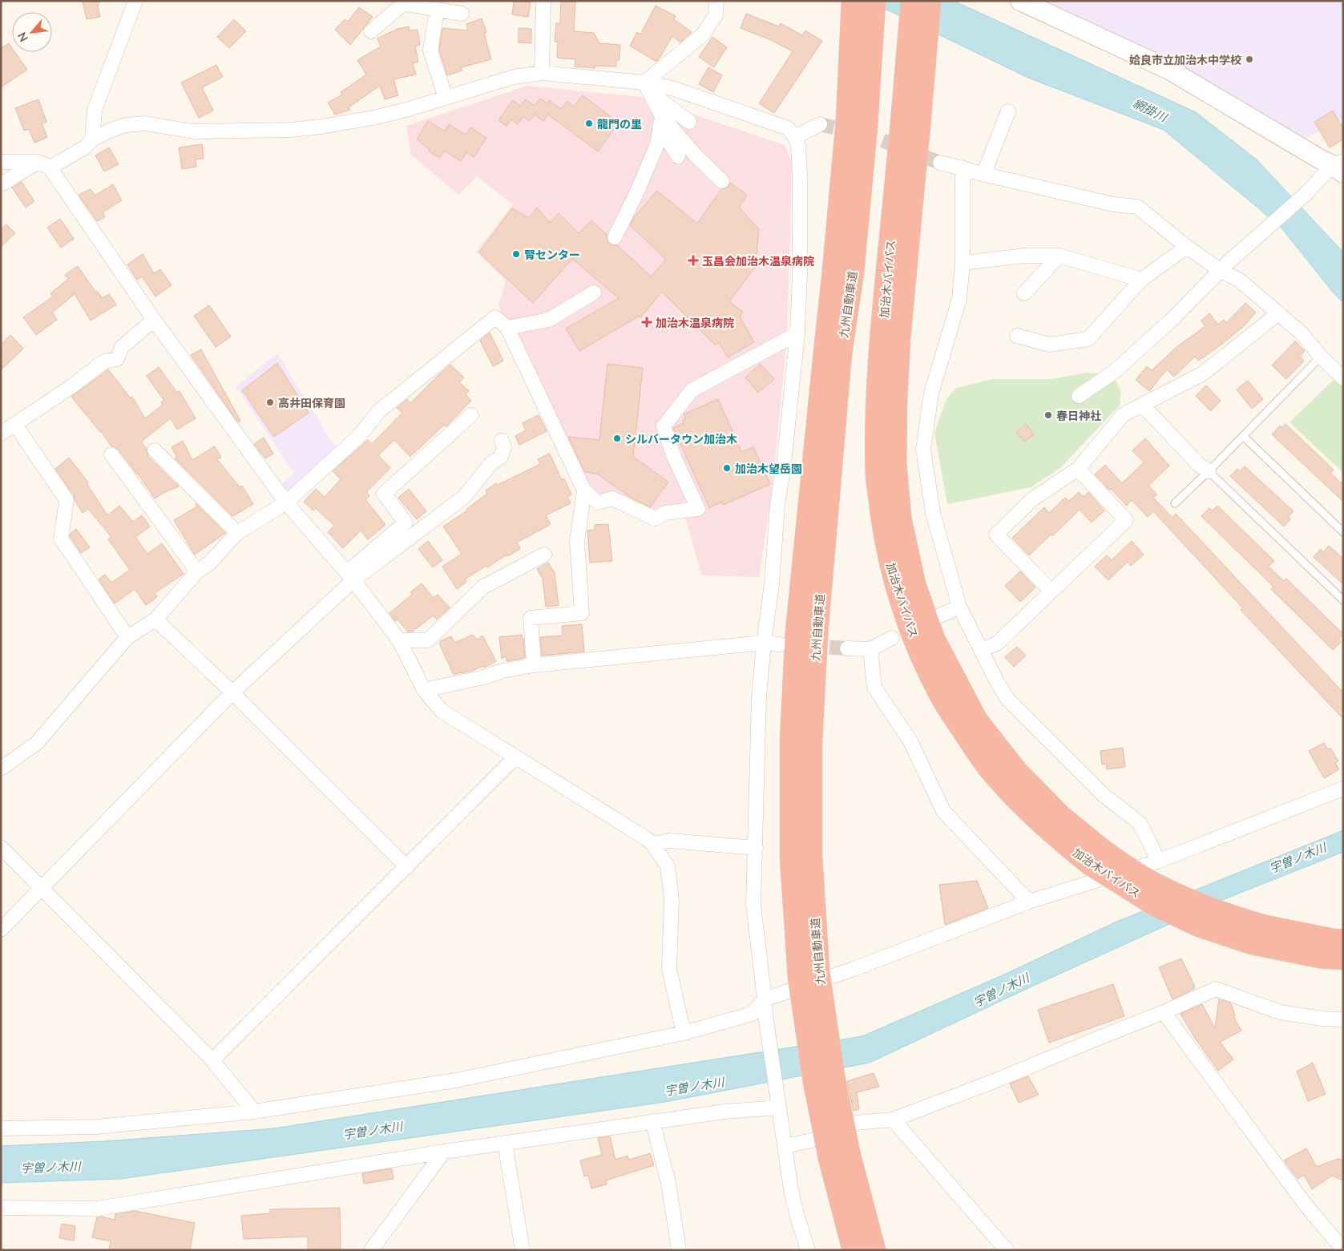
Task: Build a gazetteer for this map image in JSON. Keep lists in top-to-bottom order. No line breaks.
{"streets":{"highway":["加治木バイパス","九州自動車道"]},"water":["網掛川","宇曽ノ木川"],"places":{"other":["姶良市立加治木中学校","龍門の里","腎センター","高井田保育園","春日神社","シルバータウン加治木","加治木望岳園"],"health":["玉昌会加治木温泉病院","加治木温泉病院"]},"north":"bottom left"}
